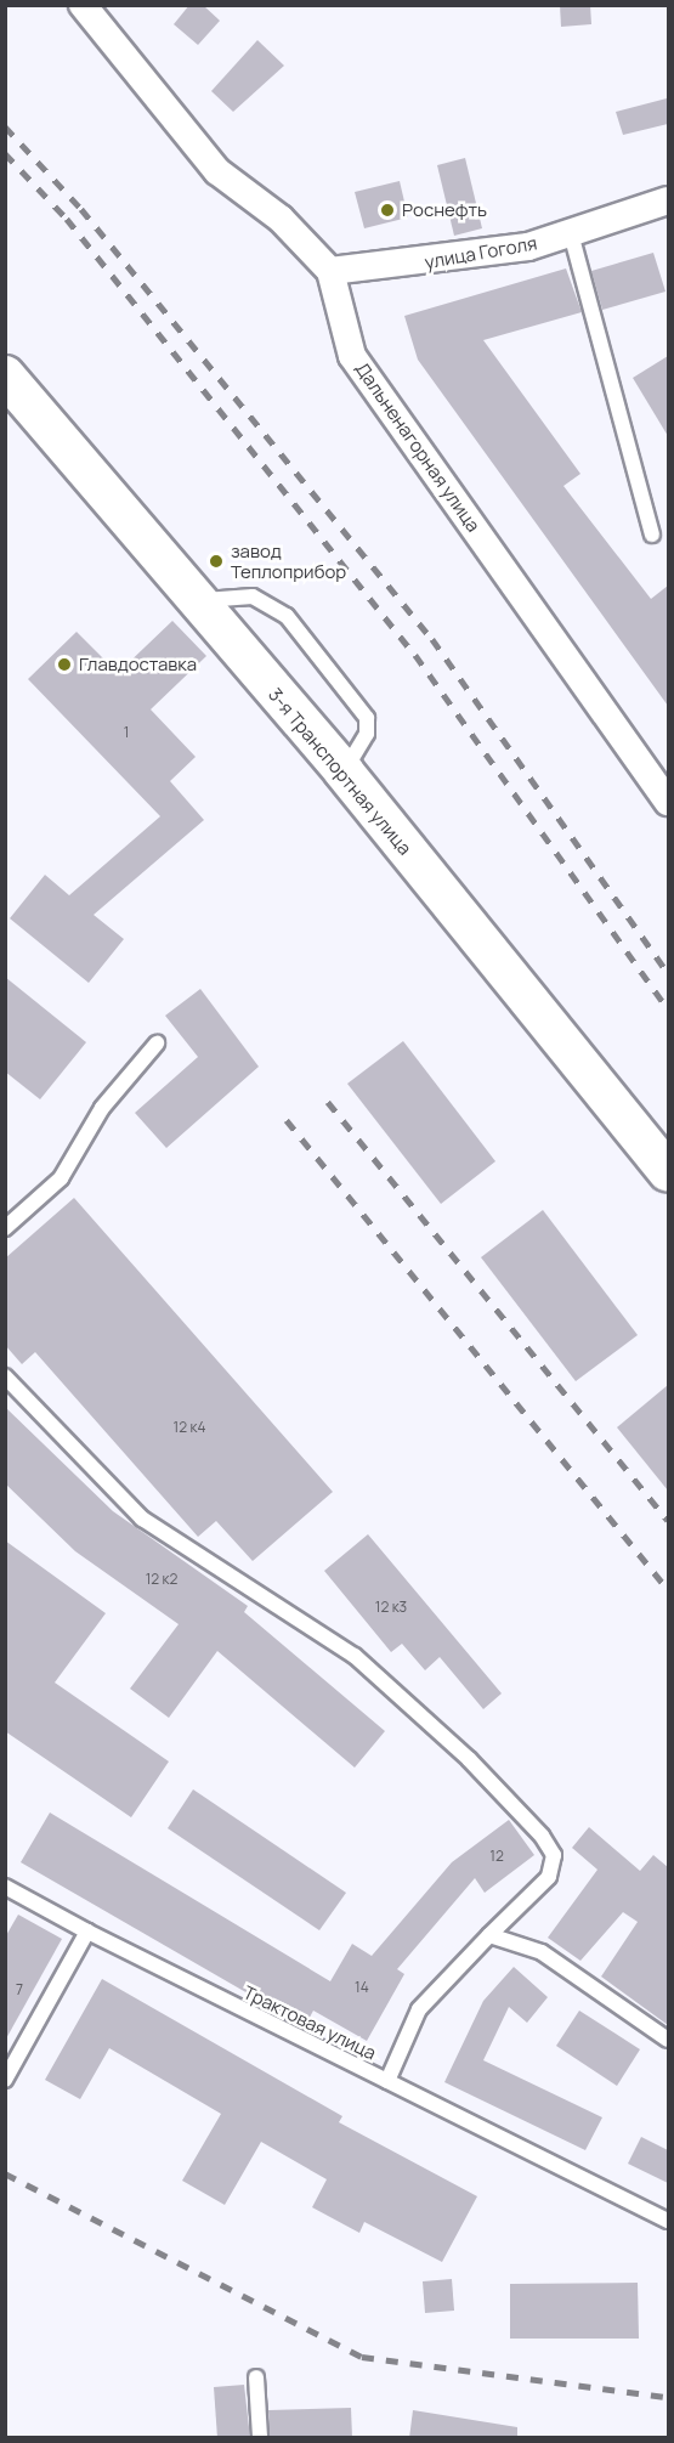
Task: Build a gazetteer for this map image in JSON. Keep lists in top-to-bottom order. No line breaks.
{"streets":{"street":["улица Гоголя","Дальненагорная улица","3-я Транспортная улица"],"lane":["Трактовая улица"]},"crossings":[["улица Гоголя","Дальненагорная улица"]],"places":["Роснефть","завод Теплоприбор","Главдоставка"],"house_numbers":["1","12 к4","12 к2","12 к3","12","14","7"]}
